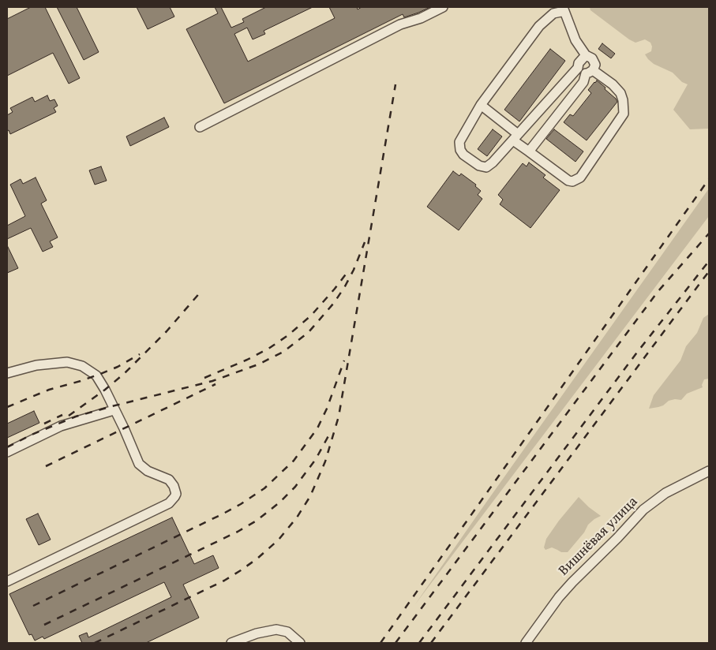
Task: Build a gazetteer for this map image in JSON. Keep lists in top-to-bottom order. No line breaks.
{"streets":{"street":["Вишнёвая улица"]}}
